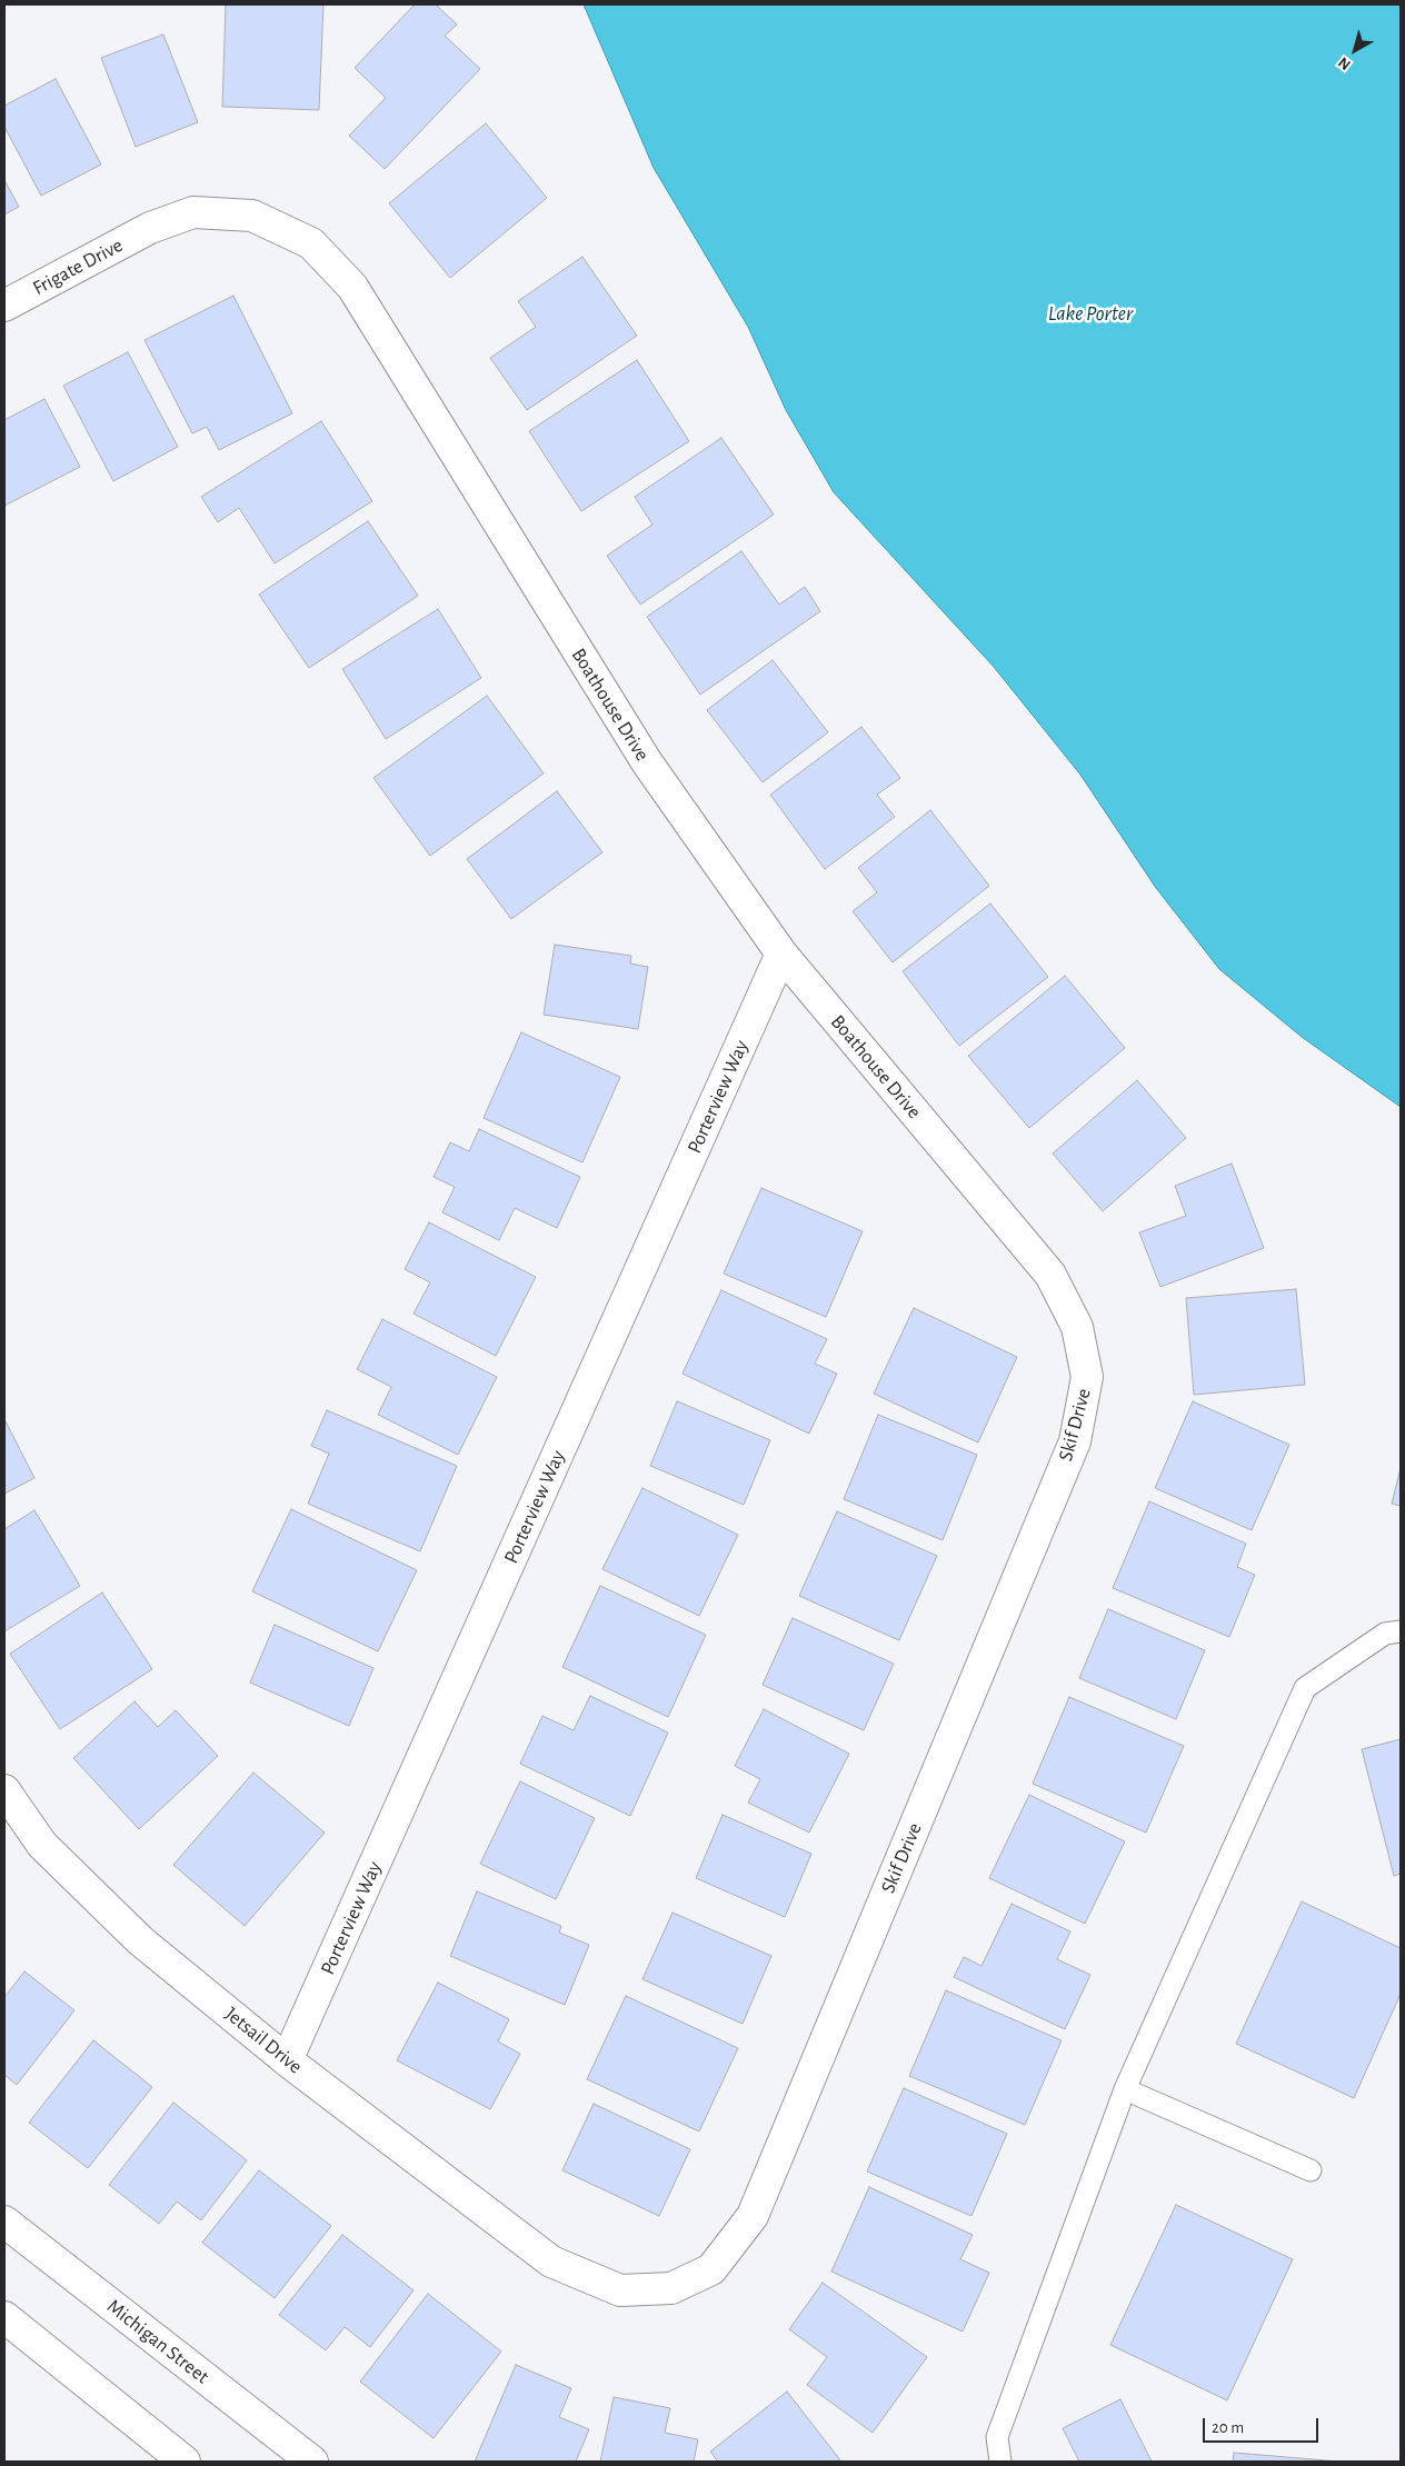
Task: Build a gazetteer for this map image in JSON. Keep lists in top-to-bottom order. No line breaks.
{"streets":{"street":["Frigate Drive","Boathouse Drive","Porterview Way","Skif Drive","Jetsail Drive","Michigan Street"]},"crossings":[["Frigate Drive","Boathouse Drive"],["Boathouse Drive","Porterview Way"],["Boathouse Drive","Skif Drive"],["Porterview Way","Jetsail Drive"],["Skif Drive","Jetsail Drive"]],"water":["Lake Porter"],"scale_bar":"20 m","north":"bottom left"}
